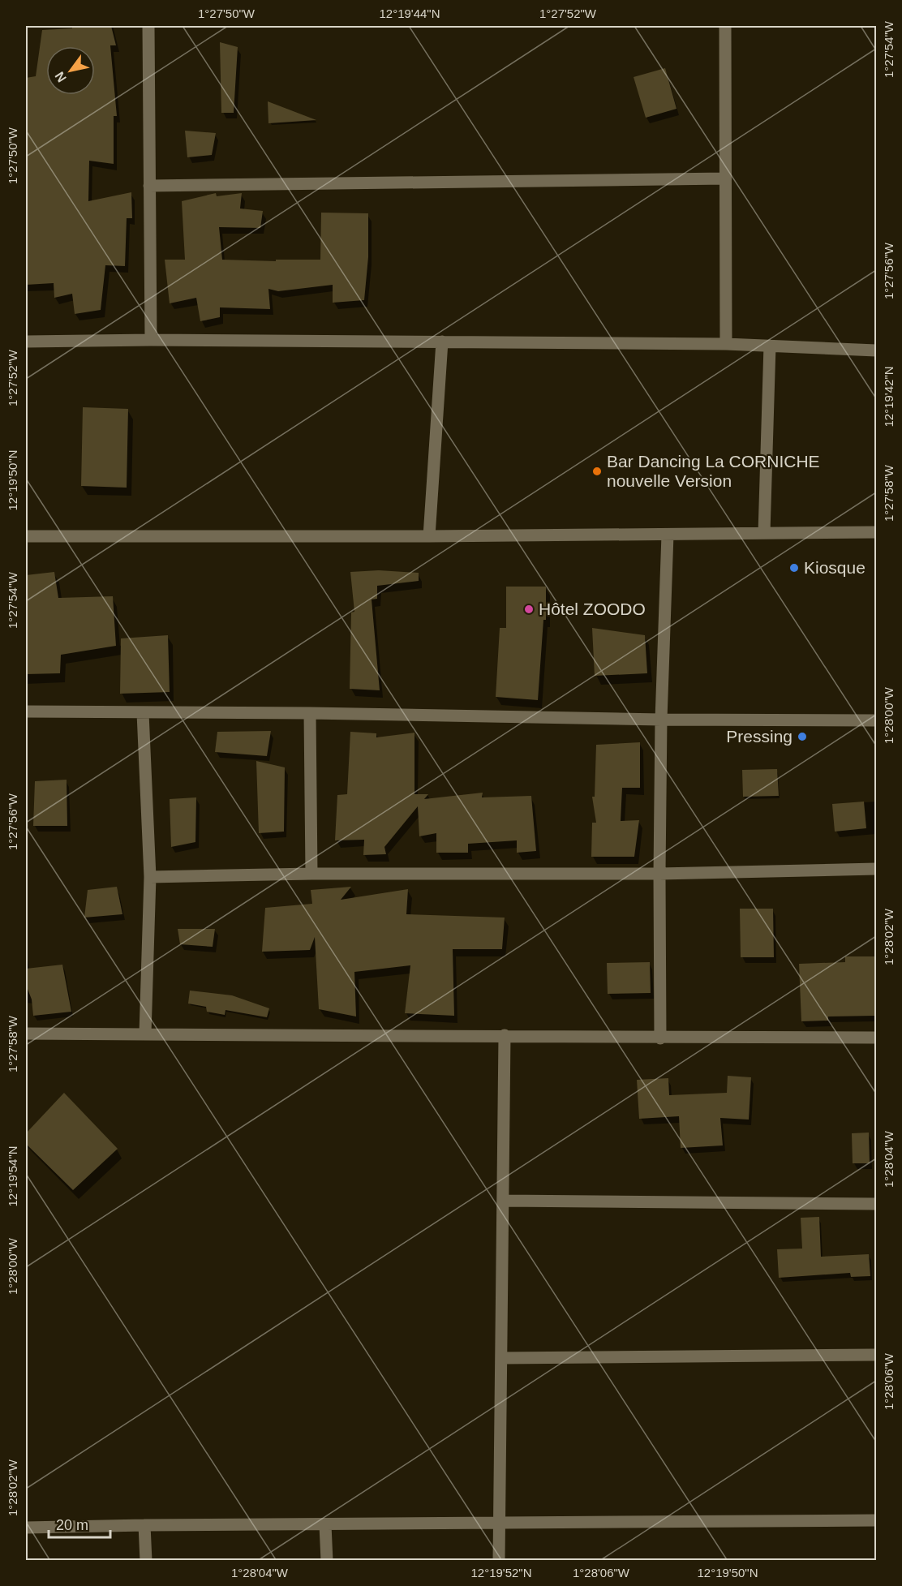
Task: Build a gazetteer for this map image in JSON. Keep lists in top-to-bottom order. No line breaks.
{"places":["Bar Dancing La CORNICHE nouvelle Version","Kiosque","Hôtel ZOODO","Pressing"],"scale_bar":"20 m","north":"bottom left","coordinates":["1°27'50\"W","12°19'44\"N","1°27'52\"W","1°27'54\"W","1°27'56\"W","12°19'42\"N","12°19'50\"N","1°27'58\"W","1°28'00\"W","1°28'02\"W","1°28'04\"W","12°19'54\"N","1°28'06\"W","12°19'52\"N"]}
